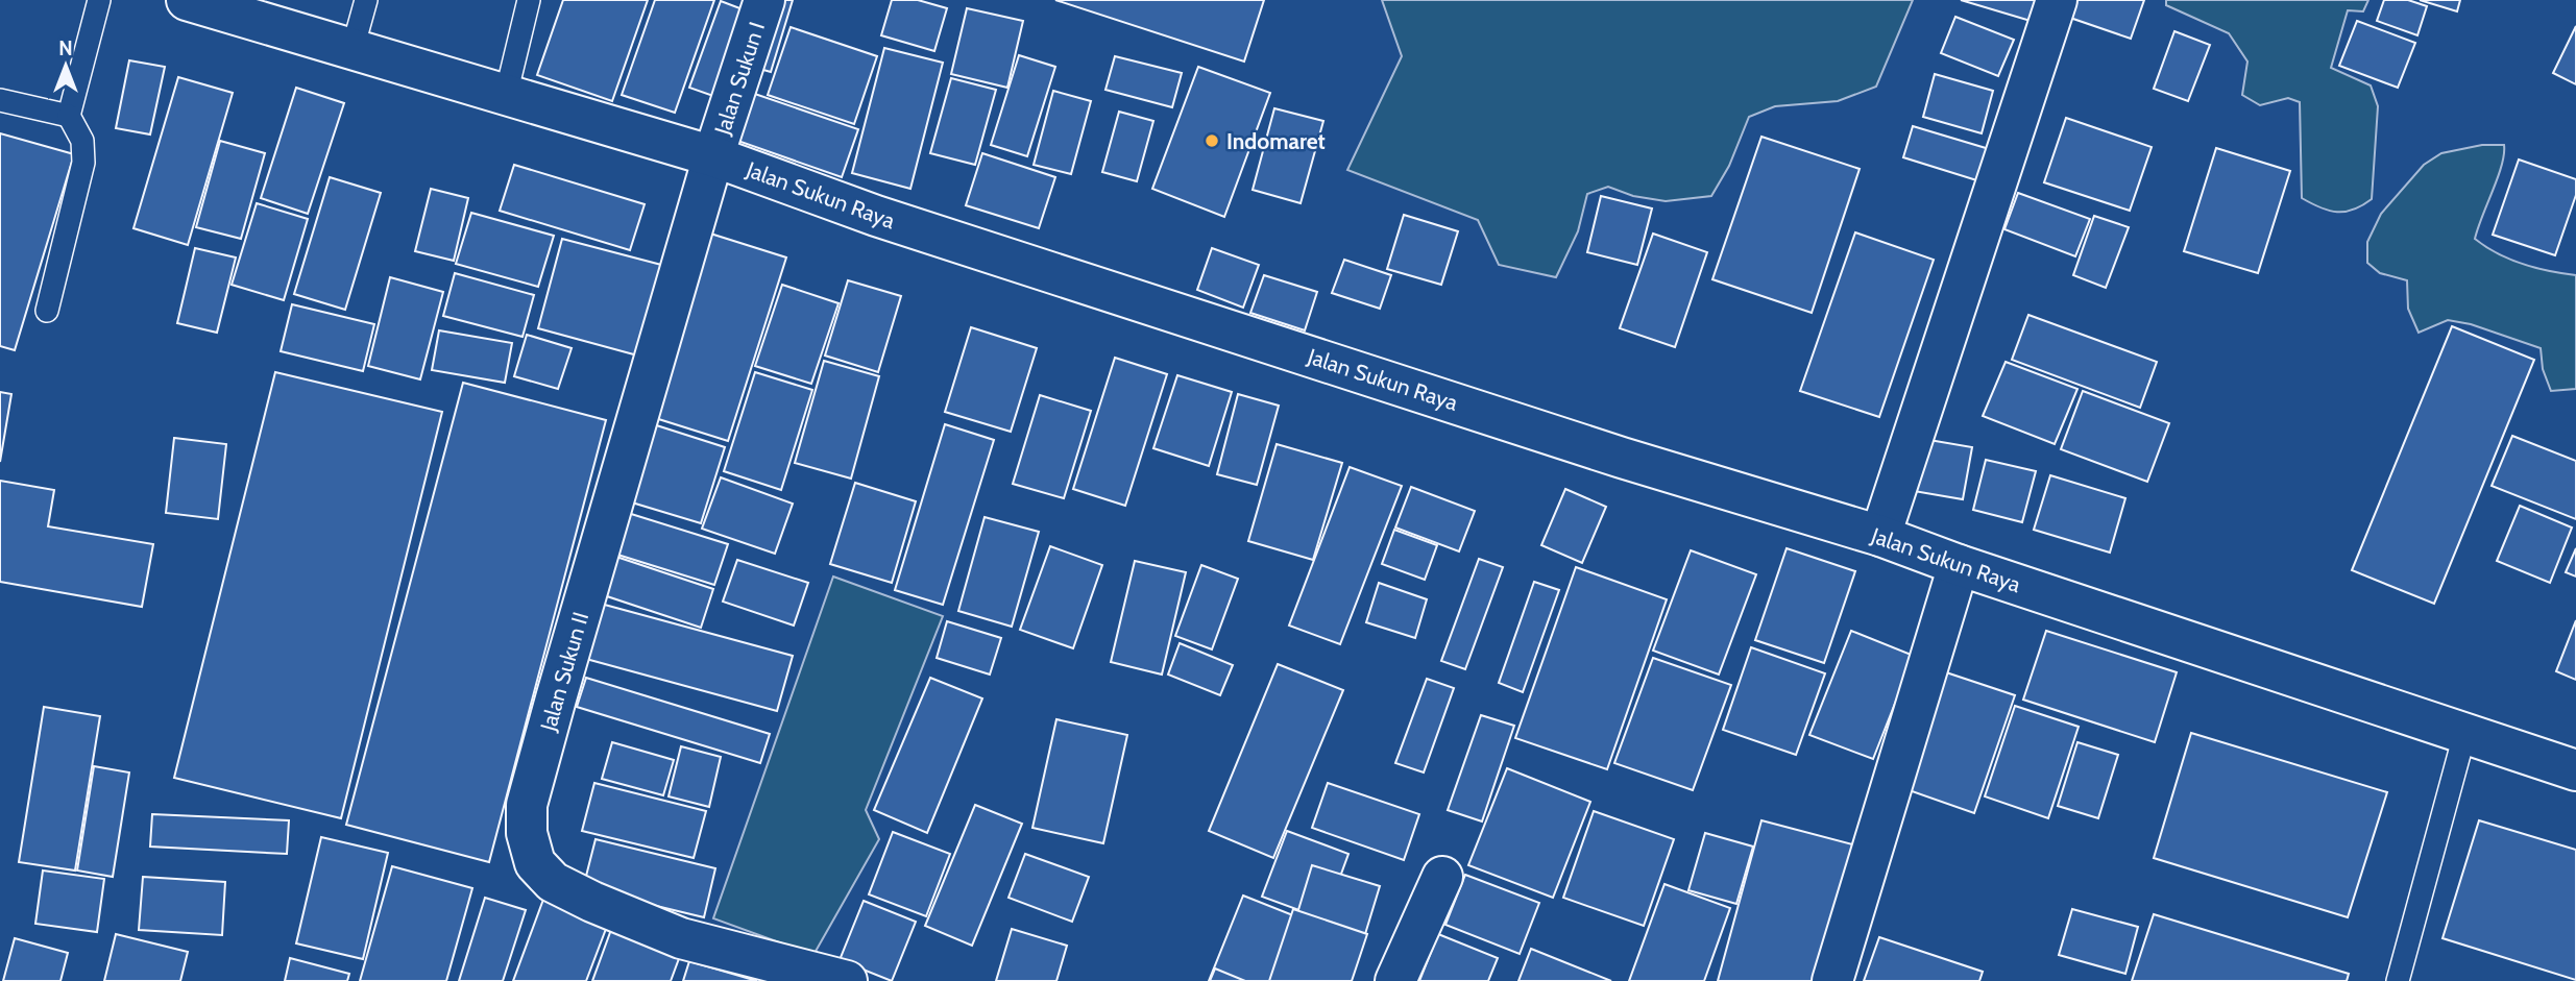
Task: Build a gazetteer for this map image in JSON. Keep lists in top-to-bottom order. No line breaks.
{"streets":{"street":["Jalan Sukun I","Jalan Sukun Raya","Jalan Sukun II"]},"crossings":[["Jalan Sukun I","Jalan Sukun Raya"],["Jalan Sukun I","Jalan Sukun II"],["Jalan Sukun Raya","Jalan Sukun II"]],"places":["Indomaret"],"north":"top"}
